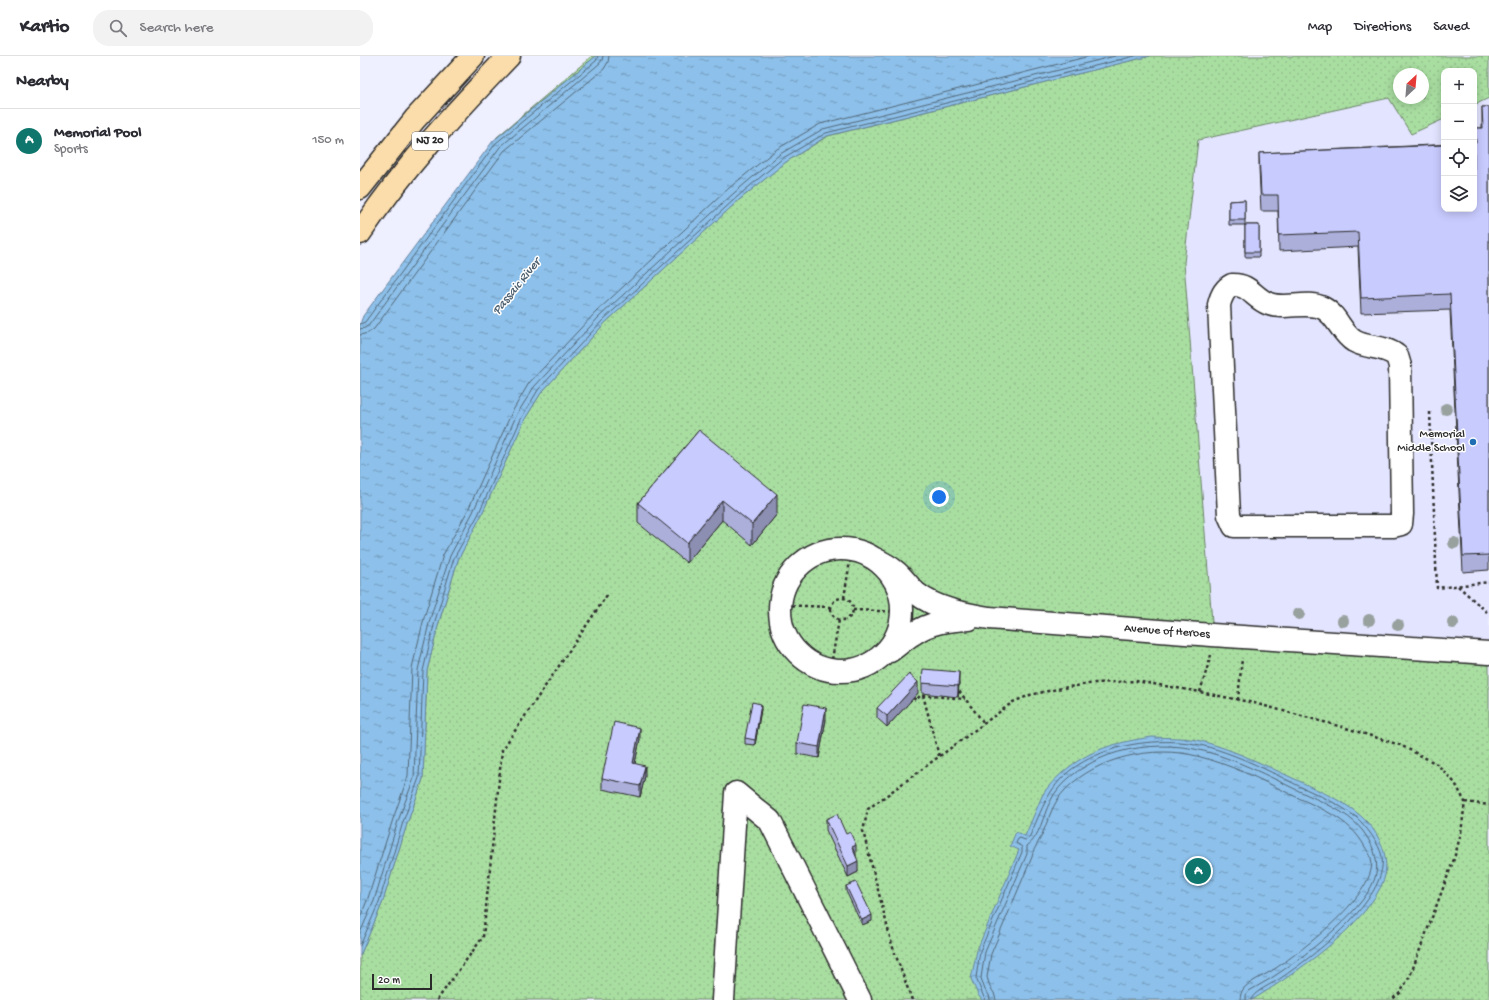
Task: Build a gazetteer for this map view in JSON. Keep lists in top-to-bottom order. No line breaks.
{"streets":{"main road":["NJ 20"],"street":["Avenue of Heroes"]},"water":["Passaic River"],"places":["Memorial Middle School"],"scale_bar":"20 m","north":"top right","page":{"header":"Kartio","search":"Search here","nav":["Map","Directions","Saved"],"heading":"Nearby","map_buttons":["+","−"],"list":[{"mark":"A","name":"Memorial Pool","note":"Sports","value":"150 m"}],"pins":"A","scale":"20 m"}}
